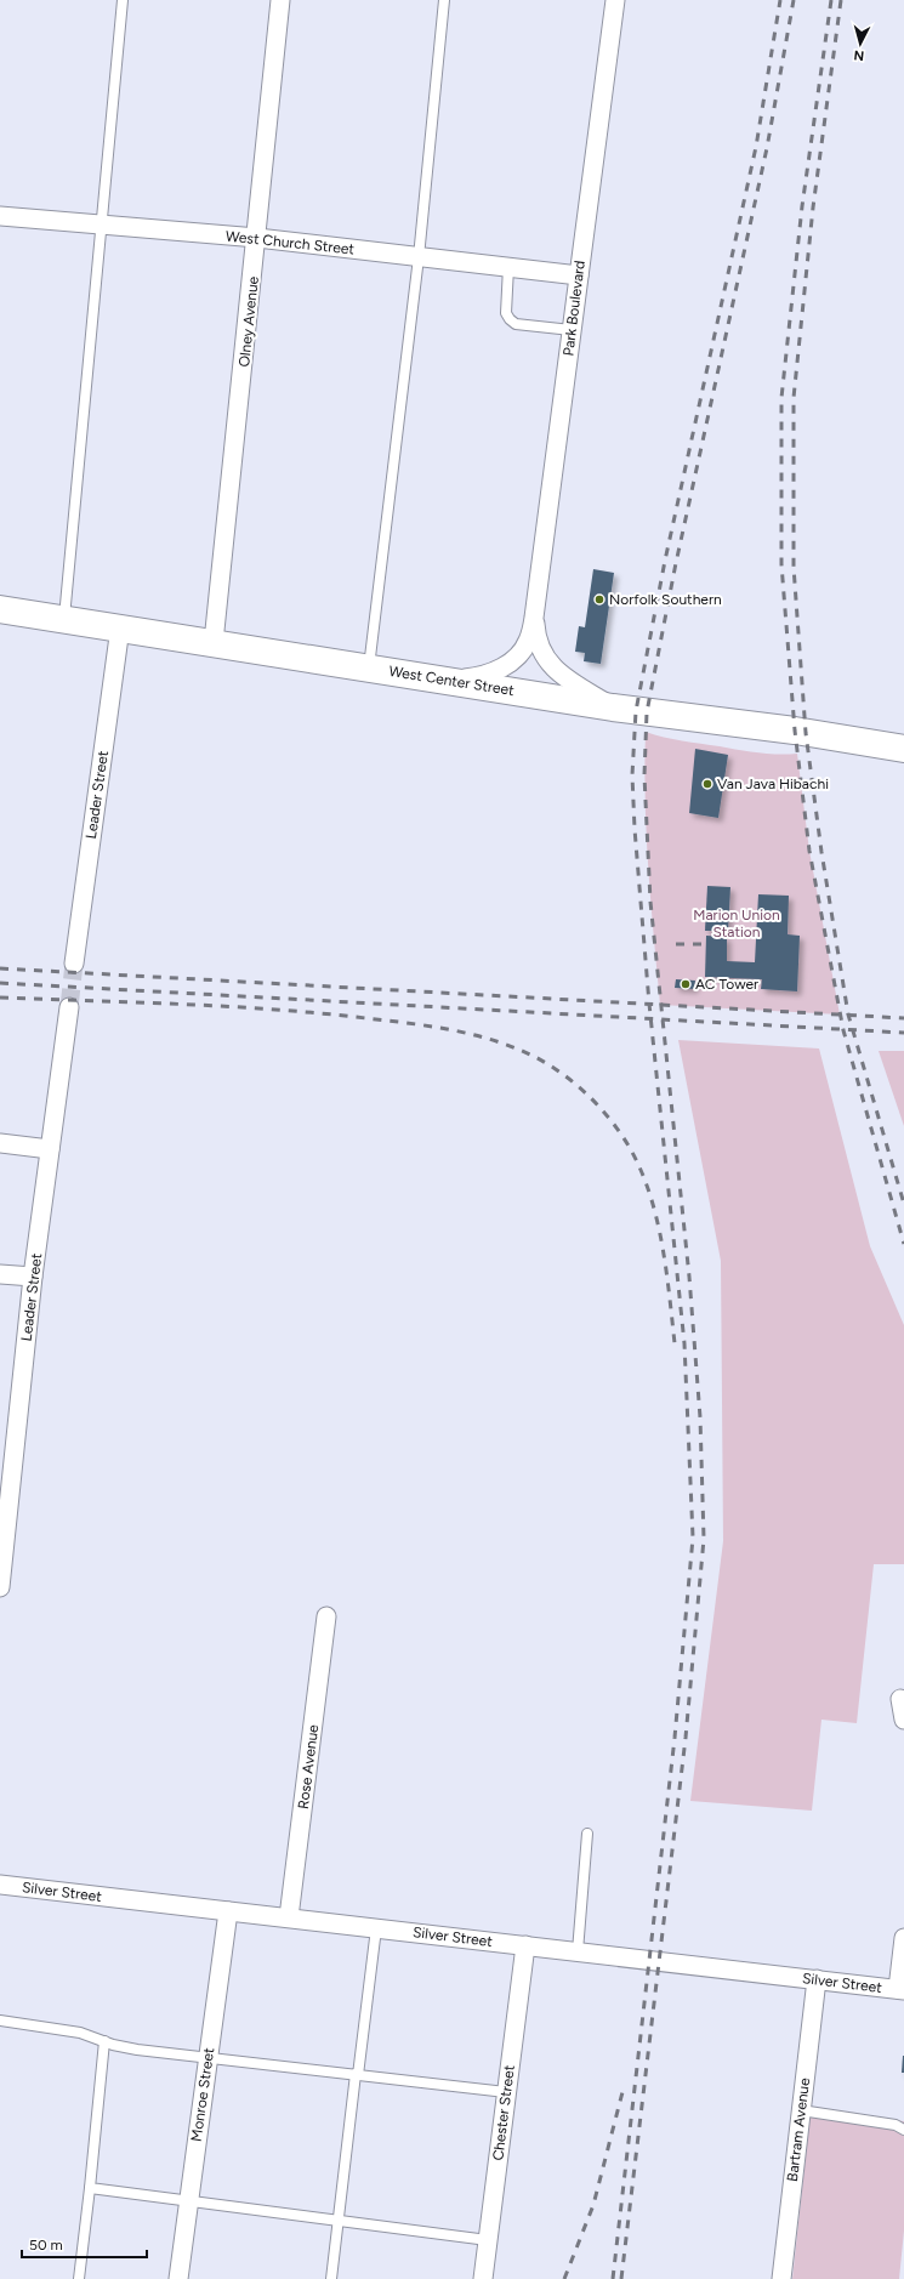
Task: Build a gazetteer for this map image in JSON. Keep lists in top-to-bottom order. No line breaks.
{"streets":{"main road":["West Center Street"],"street":["West Church Street","Park Boulevard","Olney Avenue","Leader Street","Rose Avenue","Silver Street","Monroe Street","Chester Street","Bartram Avenue"]},"crossings":[["West Church Street","Park Boulevard"],["West Church Street","Olney Avenue"],["Park Boulevard","West Center Street"],["Olney Avenue","West Center Street"],["West Center Street","Leader Street"],["Rose Avenue","Silver Street"],["Silver Street","Monroe Street"],["Silver Street","Chester Street"],["Silver Street","Bartram Avenue"]],"parks":["Marion Union Station"],"places":["Norfolk Southern","Van Java Hibachi","AC Tower"],"scale_bar":"50 m","north":"bottom"}
